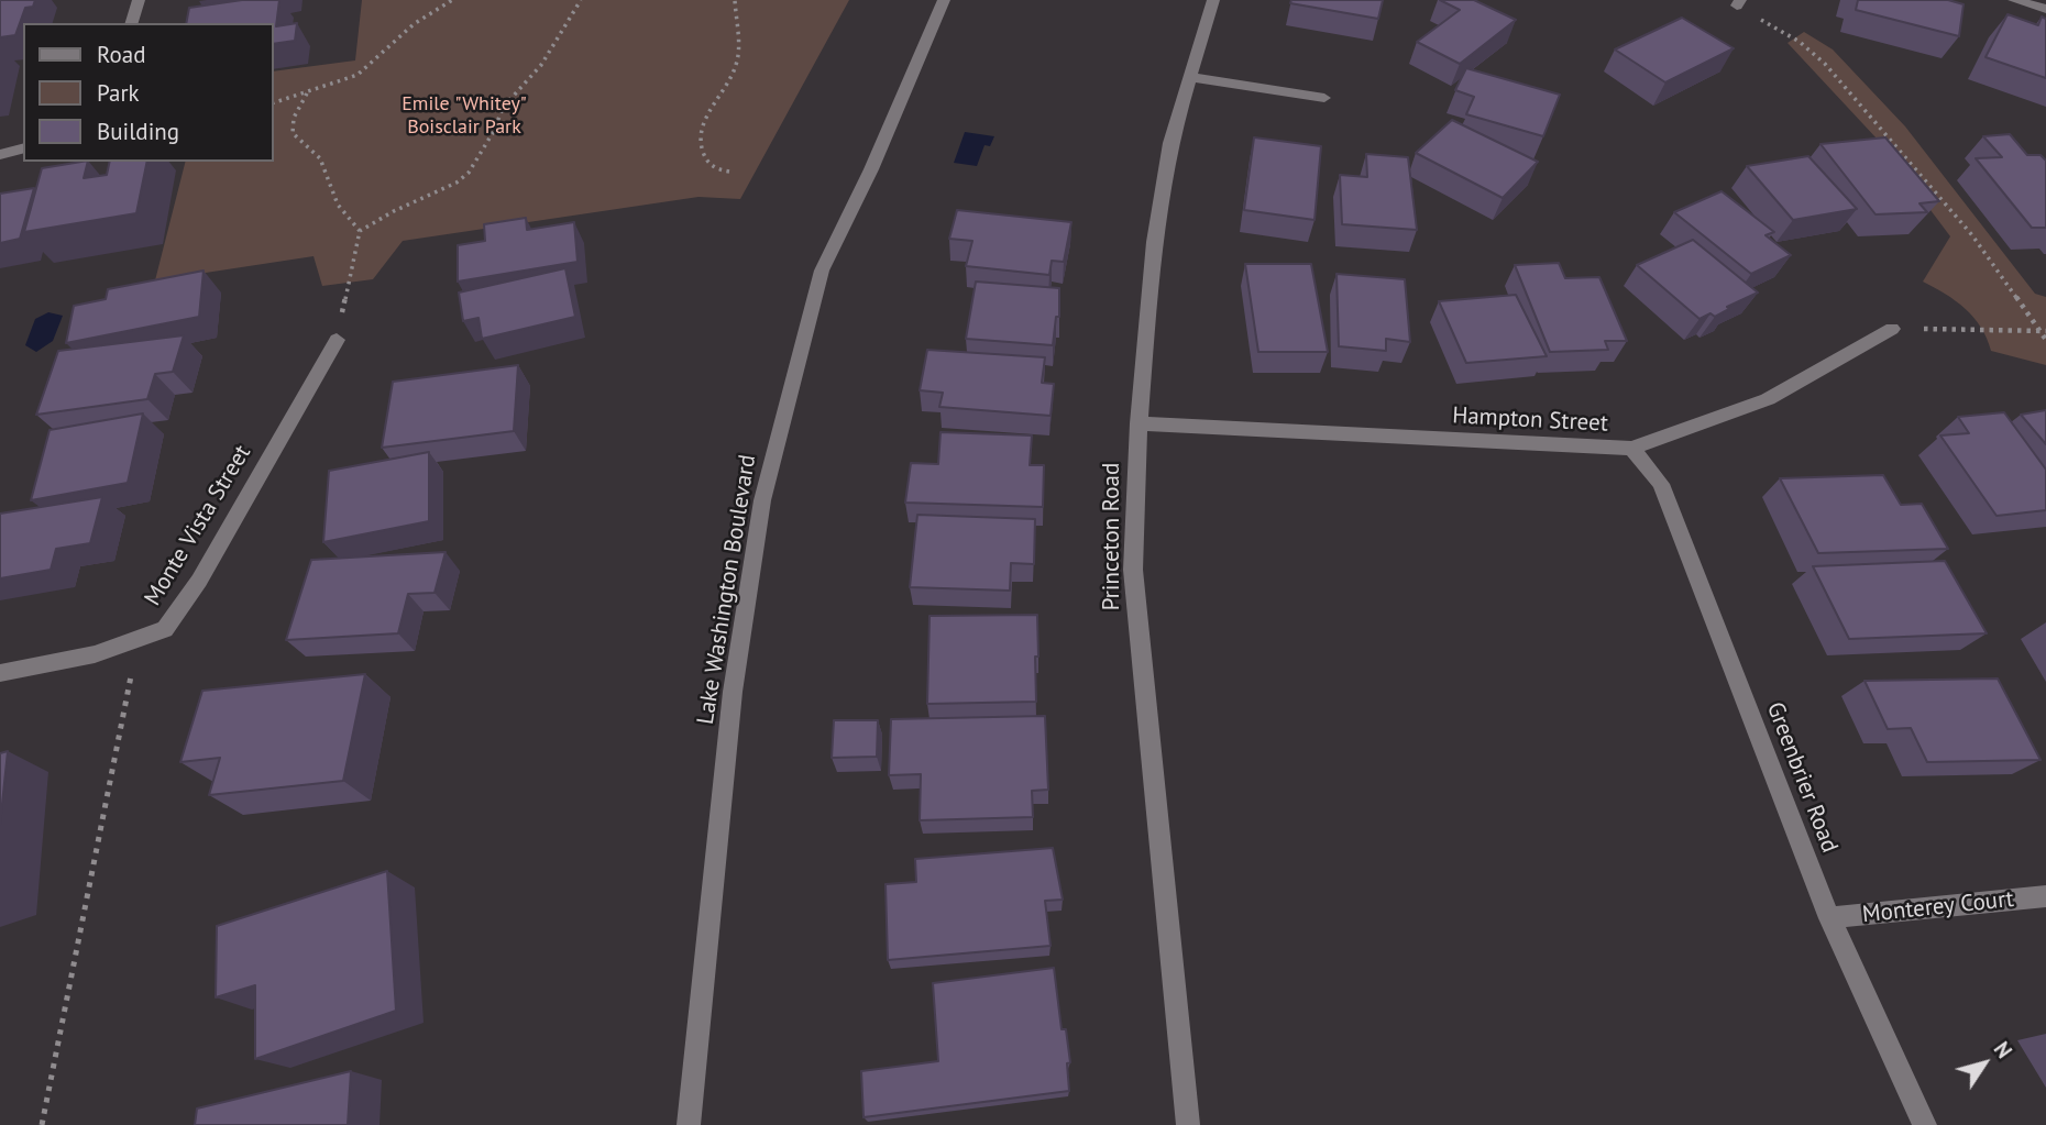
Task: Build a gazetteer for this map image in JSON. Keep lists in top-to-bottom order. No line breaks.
{"streets":{"street":["Hampton Street","Monte Vista Street","Princeton Road","Lake Washington Boulevard","Greenbrier Road","Monterey Court"]},"crossings":[["Hampton Street","Princeton Road"],["Hampton Street","Greenbrier Road"],["Greenbrier Road","Monterey Court"]],"parks":["Emile \"Whitey\" Boisclair Park"],"legend":["Road","Park","Building"],"north":"top right"}
